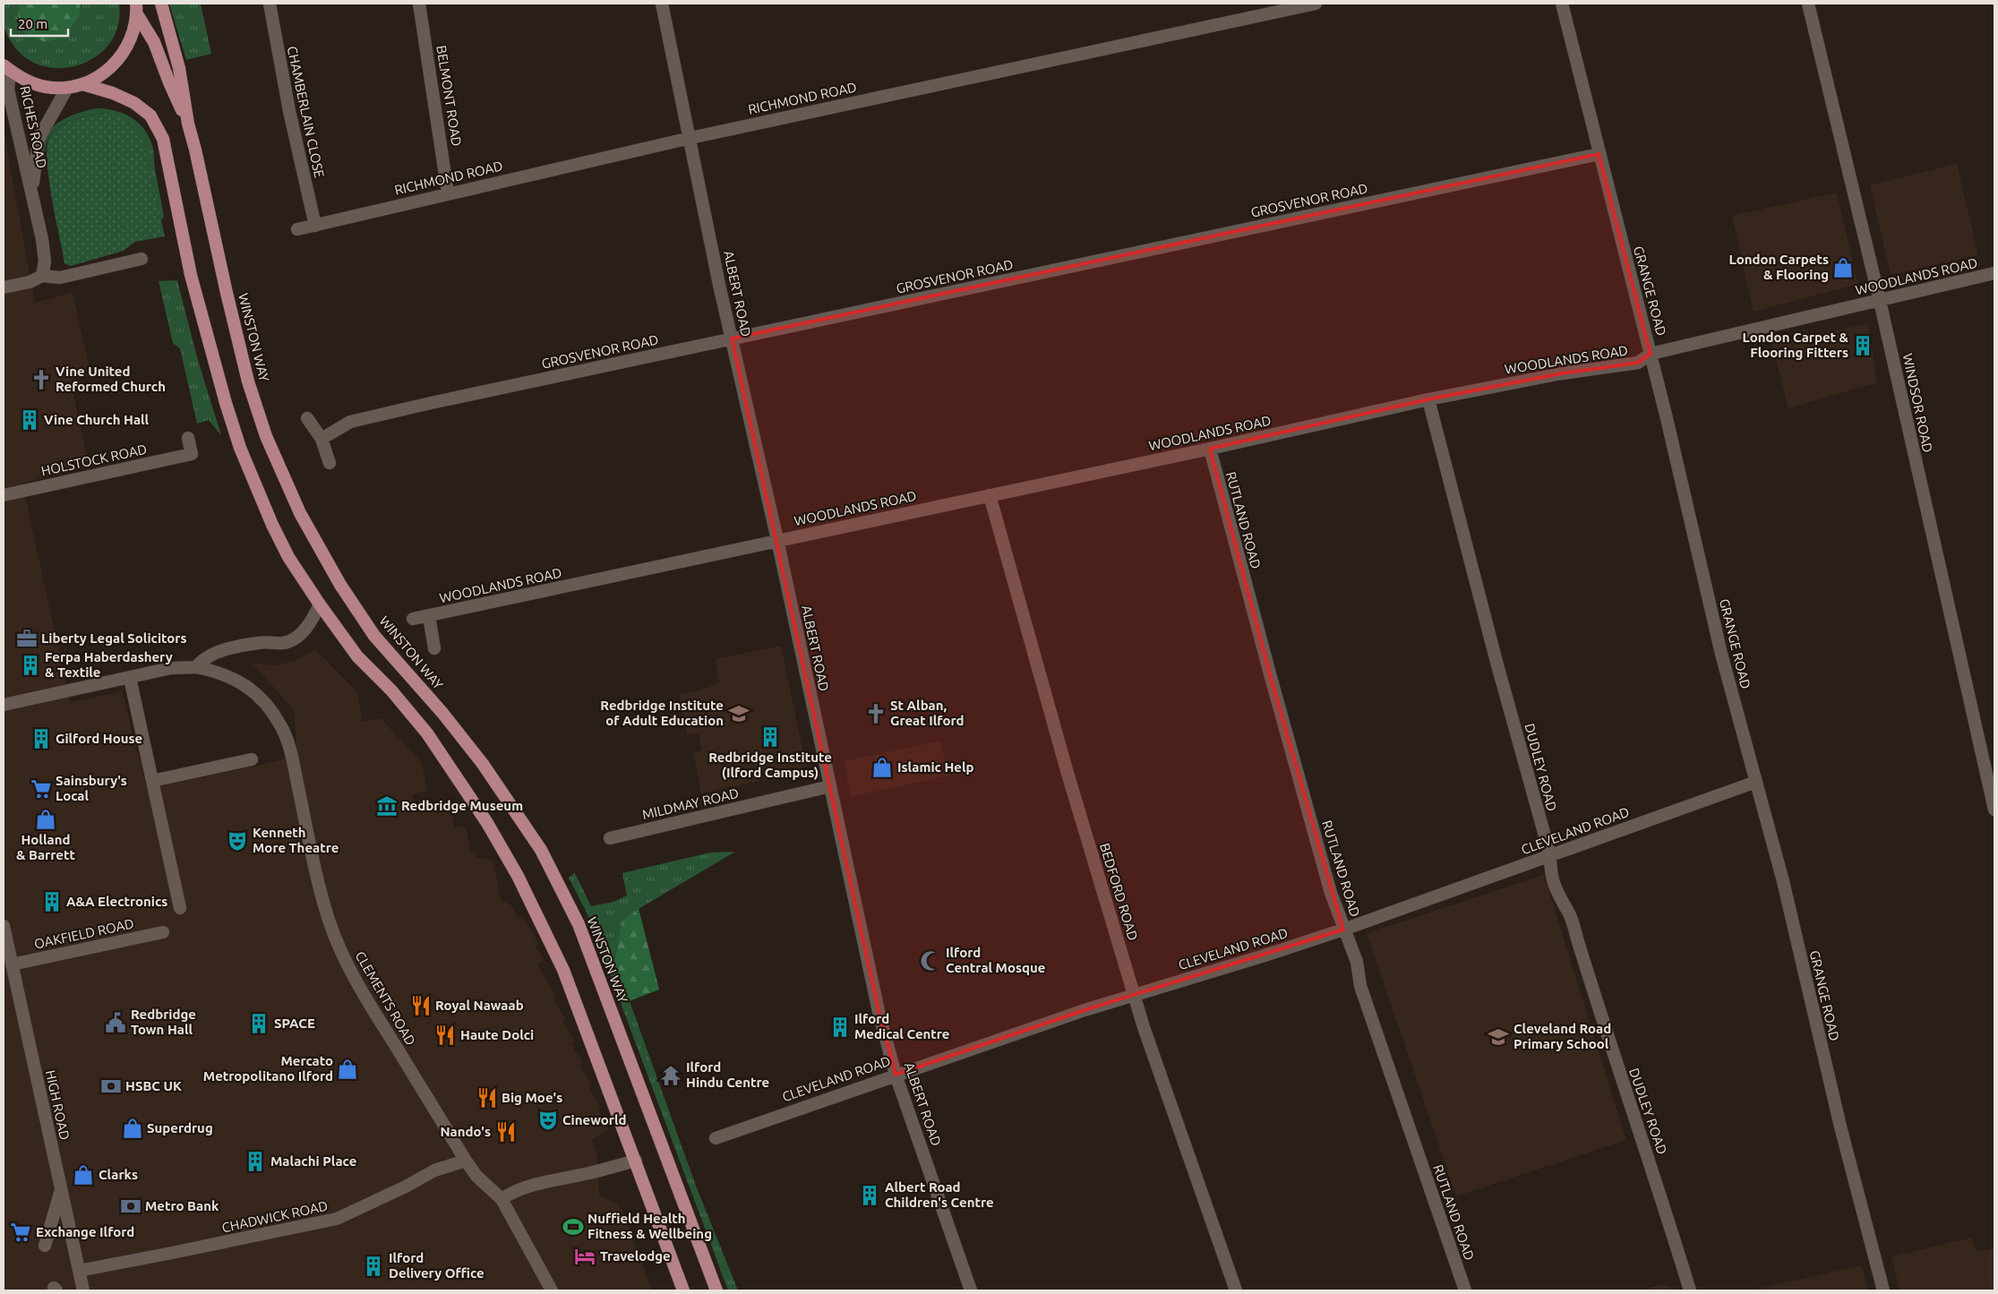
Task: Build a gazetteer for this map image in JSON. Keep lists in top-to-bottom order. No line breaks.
{"streets":{"main road":["WINSTON WAY"],"street":["BELMONT ROAD","RICHMOND ROAD","CHAMBERLAIN CLOSE","RICHES ROAD","GROSVENOR ROAD","WOODLANDS ROAD","GRANGE ROAD","ALBERT ROAD","WINDSOR ROAD","HOLSTOCK ROAD","RUTLAND ROAD","DUDLEY ROAD","MILDMAY ROAD","CLEVELAND ROAD","BEDFORD ROAD","OAKFIELD ROAD","CLEMENTS ROAD","HIGH ROAD","CHADWICK ROAD"]},"crossings":[["BELMONT ROAD","RICHMOND ROAD"],["RICHMOND ROAD","CHAMBERLAIN CLOSE"],["RICHMOND ROAD","ALBERT ROAD"],["GROSVENOR ROAD","GRANGE ROAD"],["GROSVENOR ROAD","ALBERT ROAD"],["WOODLANDS ROAD","GRANGE ROAD"],["WOODLANDS ROAD","ALBERT ROAD"],["WOODLANDS ROAD","WINDSOR ROAD"],["WOODLANDS ROAD","RUTLAND ROAD"],["WOODLANDS ROAD","DUDLEY ROAD"],["WOODLANDS ROAD","BEDFORD ROAD"],["GRANGE ROAD","CLEVELAND ROAD"],["ALBERT ROAD","MILDMAY ROAD"],["ALBERT ROAD","CLEVELAND ROAD"],["RUTLAND ROAD","CLEVELAND ROAD"],["DUDLEY ROAD","CLEVELAND ROAD"],["CLEVELAND ROAD","BEDFORD ROAD"],["OAKFIELD ROAD","HIGH ROAD"],["CLEMENTS ROAD","CHADWICK ROAD"],["HIGH ROAD","CHADWICK ROAD"]],"places":{"shop":["London Carpets & Flooring","Islamic Help","Holland & Barrett","Mercato Metropolitano Ilford","Superdrug","Clarks"],"building":["London Carpet & Flooring Fitters","Vine Church Hall","Ferpa Haberdashery & Textile","Redbridge Institute (Ilford Campus)","Gilford House","A&A Electronics","SPACE","Ilford Medical Centre","Malachi Place","Albert Road Children's Centre","Ilford Delivery Office"],"church":["Vine United Reformed Church","St Alban, Great Ilford"],"office":["Liberty Legal Solicitors"],"school or university":["Redbridge Institute of Adult Education","Cleveland Road Primary School"],"supermarket":["Sainsbury's Local","Exchange Ilford"],"museum":["Redbridge Museum"],"theatre":["Kenneth More Theatre","Cineworld"],"mosque":["Ilford Central Mosque"],"restaurant":["Royal Nawaab","Haute Dolci","Big Moe's","Nando's"],"public building":["Redbridge Town Hall"],"temple":["Ilford Hindu Centre"],"bank":["HSBC UK","Metro Bank"],"sports":["Nuffield Health Fitness & Wellbeing"],"hotel":["Travelodge"]},"scale_bar":"20 m"}
